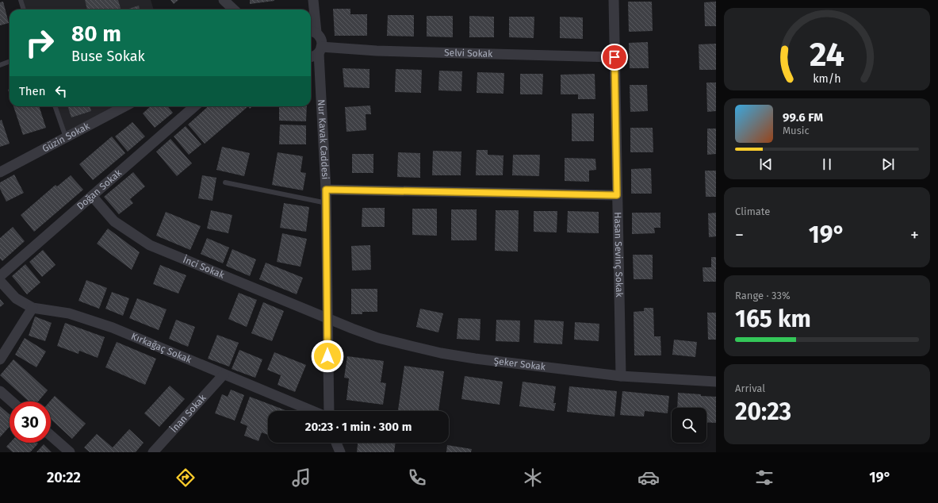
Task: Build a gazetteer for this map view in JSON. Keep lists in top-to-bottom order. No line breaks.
{"streets":{"street":["Selvi Sokak","Güzin Sokak","Nur Kavak Caddesi","Doğan Sokak","Hasan Sevinç Sokak","İnci Sokak","Kırkağaç Sokak","Şeker Sokak","İnan Sokak"]},"crossings":[["Selvi Sokak","Nur Kavak Caddesi"],["Selvi Sokak","Hasan Sevinç Sokak"],["Nur Kavak Caddesi","İnci Sokak"],["Nur Kavak Caddesi","Şeker Sokak"],["Doğan Sokak","İnci Sokak"],["Hasan Sevinç Sokak","Şeker Sokak"],["İnci Sokak","Şeker Sokak"],["Kırkağaç Sokak","İnan Sokak"]],"page":{"turn":["80 m","Buse Sokak"],"then":"Then","song":["99.6 FM","Music"],"tile":["Climate",["Range · 33%","165 km"],["Arrival","20:23"]],"heat":["−","19°","+"],"limit":"30","trip":"20:23 · 1 min · 300 m","tabs":["20:22","19°"],"gauge":["24","km/h"]}}
